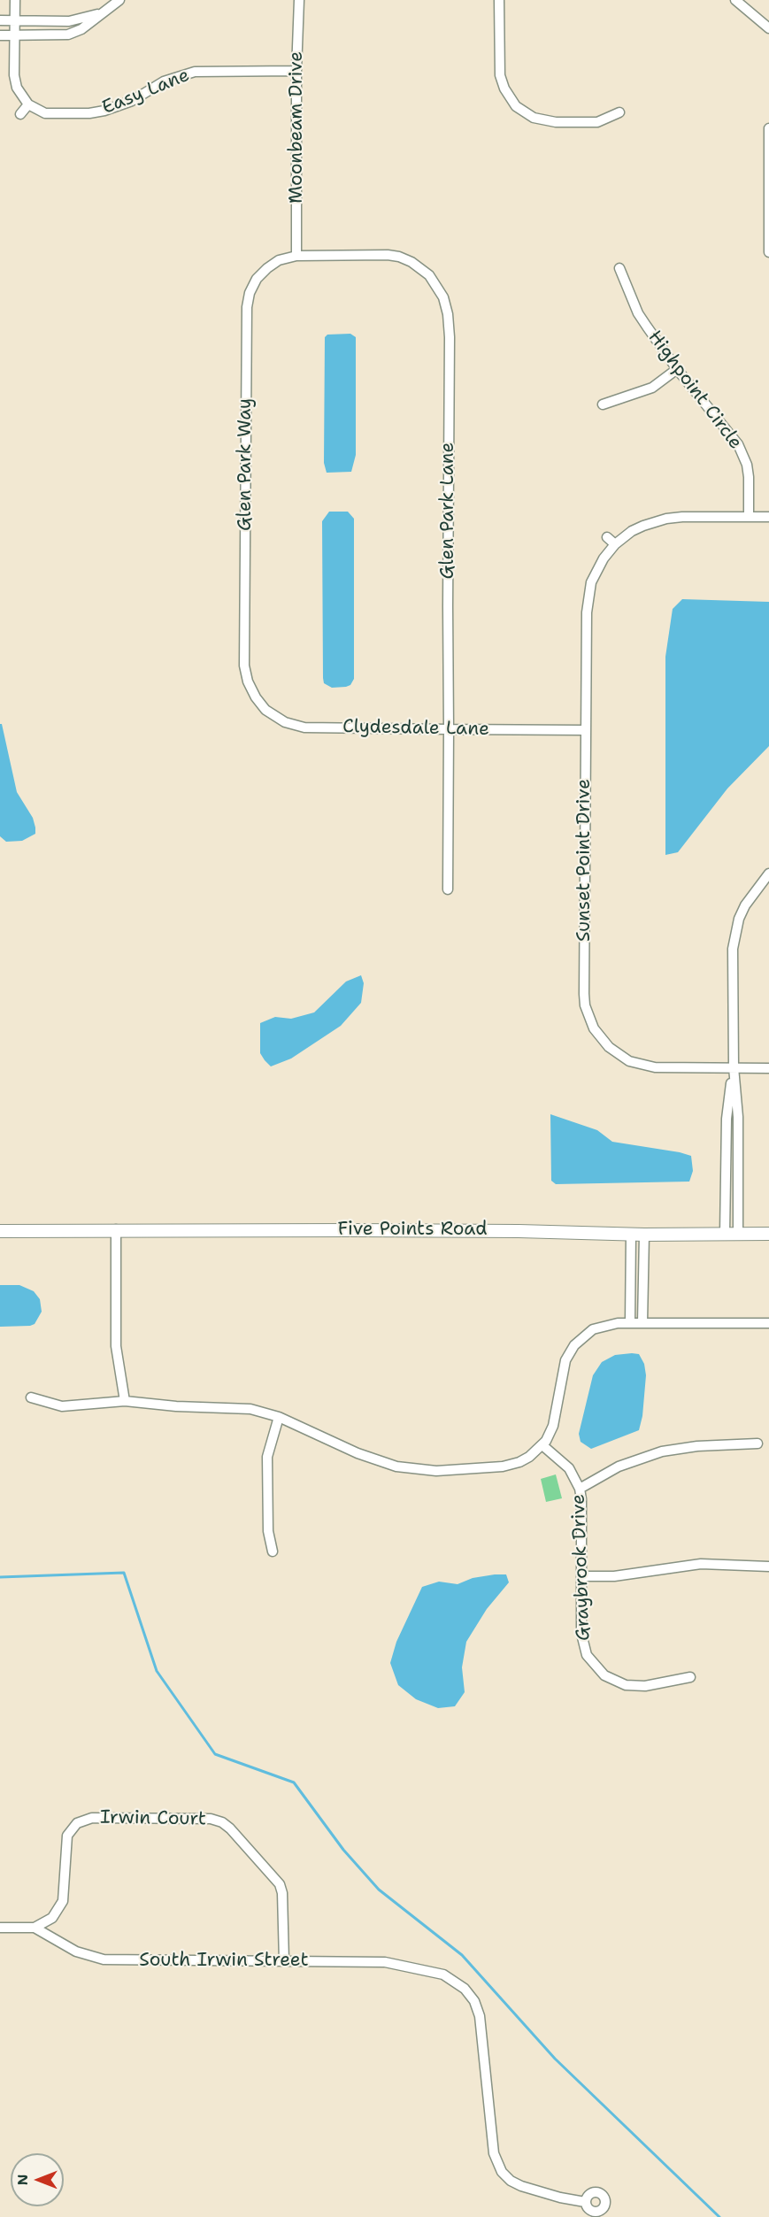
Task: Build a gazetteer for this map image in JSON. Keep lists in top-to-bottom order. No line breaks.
{"streets":{"street":["Easy Lane","Moonbeam Drive","Highpoint Circle","Glen Park Way","Glen Park Lane","Clydesdale Lane","Sunset Point Drive","Five Points Road","Graybrook Drive","Irwin Court","South Irwin Street"]},"crossings":[["Easy Lane","Moonbeam Drive"],["Moonbeam Drive","Glen Park Way"],["Moonbeam Drive","Glen Park Lane"],["Highpoint Circle","Sunset Point Drive"],["Glen Park Way","Glen Park Lane"],["Glen Park Way","Clydesdale Lane"],["Glen Park Lane","Clydesdale Lane"],["Clydesdale Lane","Sunset Point Drive"],["Irwin Court","South Irwin Street"]],"north":"left"}
